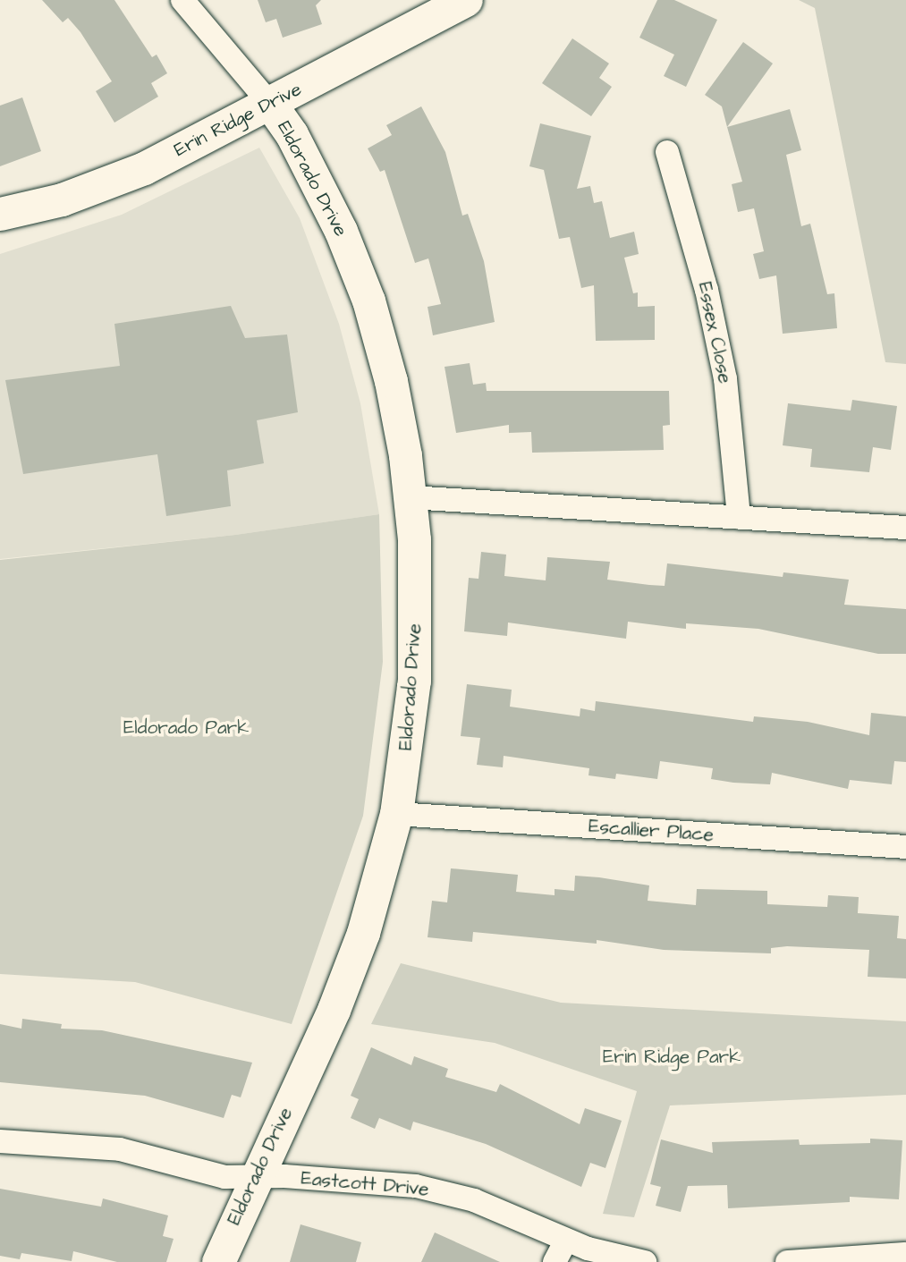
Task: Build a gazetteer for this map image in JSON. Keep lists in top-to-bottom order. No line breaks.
{"streets":{"street":["Erin Ridge Drive","Eldorado Drive","Essex Close","Escallier Place","Eastcott Drive"]},"crossings":[["Erin Ridge Drive","Eldorado Drive"],["Eldorado Drive","Escallier Place"],["Eldorado Drive","Eastcott Drive"]],"parks":["Eldorado Park","Erin Ridge Park"]}
